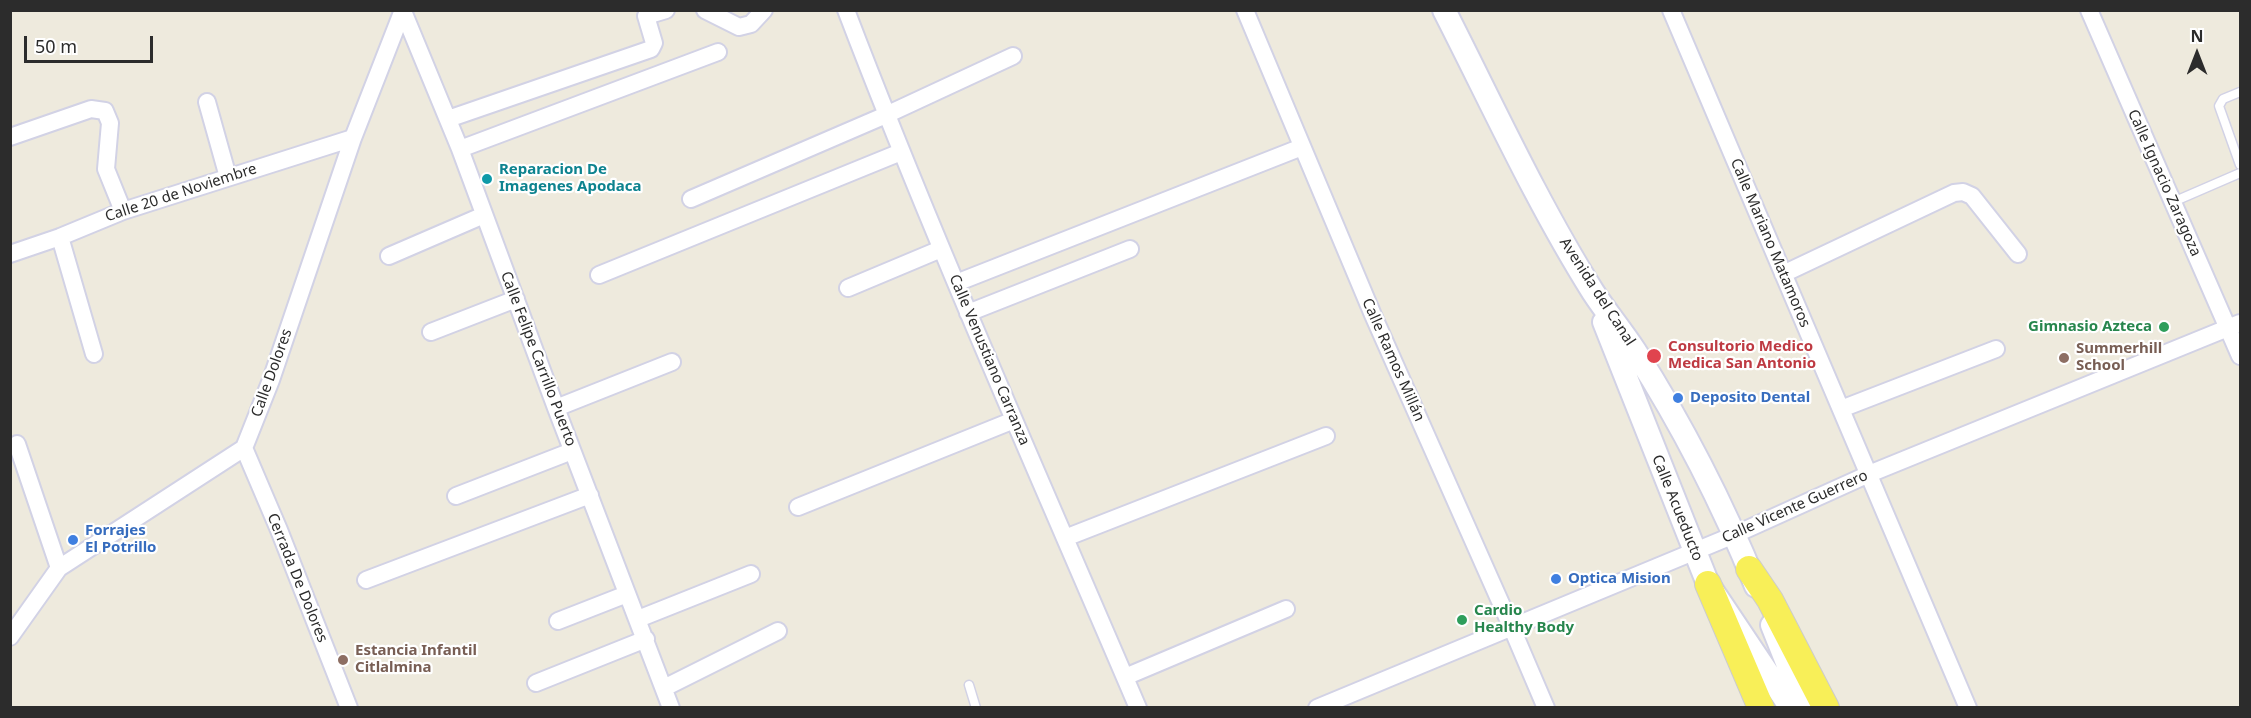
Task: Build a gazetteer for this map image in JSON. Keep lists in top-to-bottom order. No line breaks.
{"streets":{"main road":["Avenida del Canal","Calle Acueducto"],"street":["Calle Ignacio Zaragoza","Calle 20 de Noviembre","Calle Mariano Matamoros","Calle Felipe Carrillo Puerto","Calle Venustiano Carranza","Calle Ramos Millán","Calle Dolores","Calle Vicente Guerrero","Cerrada De Dolores"]},"crossings":[["Calle Ignacio Zaragoza","Calle Vicente Guerrero"],["Calle 20 de Noviembre","Calle Dolores"],["Calle Mariano Matamoros","Calle Vicente Guerrero"],["Avenida del Canal","Calle Vicente Guerrero"],["Avenida del Canal","Calle Acueducto"],["Calle Felipe Carrillo Puerto","Calle Dolores"],["Calle Ramos Millán","Calle Vicente Guerrero"],["Calle Dolores","Cerrada De Dolores"],["Calle Vicente Guerrero","Calle Acueducto"]],"places":["Reparacion De Imagenes Apodaca","Gimnasio Azteca","Consultorio Medico Medica San Antonio","Summerhill School","Deposito Dental","Forrajes El Potrillo","Optica Mision","Cardio Healthy Body","Estancia Infantil Citlalmina"],"scale_bar":"50 m","north":"top"}
